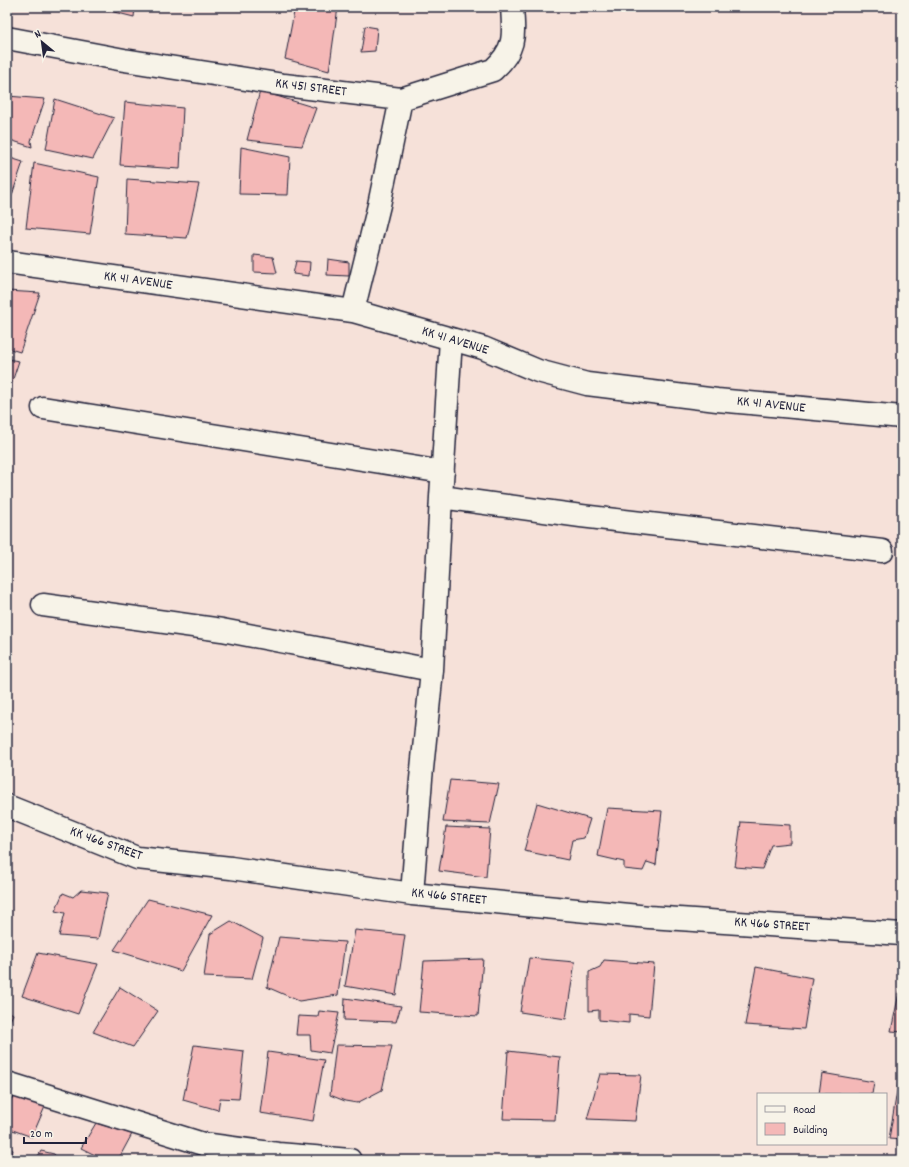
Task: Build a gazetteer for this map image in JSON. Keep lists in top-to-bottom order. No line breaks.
{"streets":{"street":["KK 451 STREET","KK 41 AVENUE","KK 466 STREET"]},"legend":["Road","Building"],"scale_bar":"20 m","north":"top left"}
